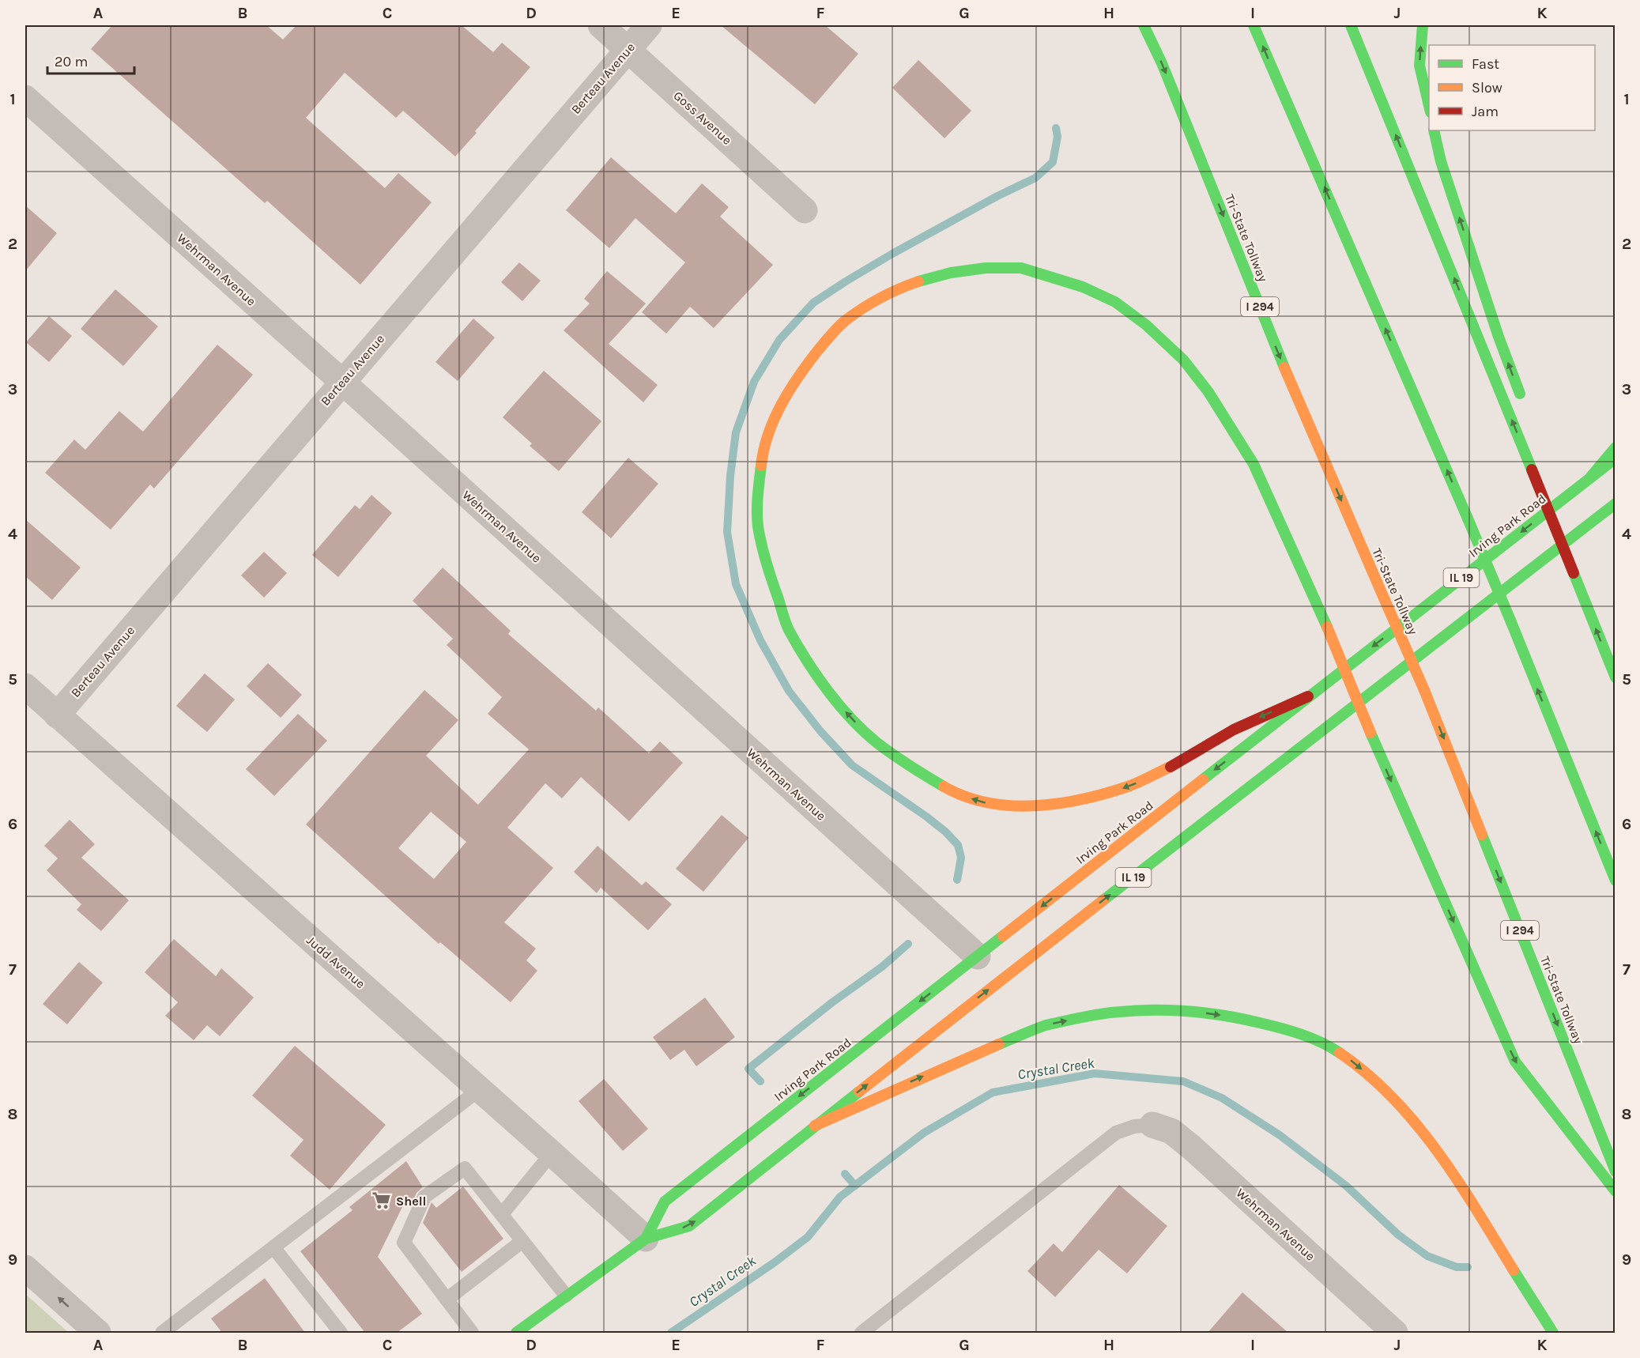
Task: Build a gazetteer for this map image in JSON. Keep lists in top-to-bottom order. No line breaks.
{"streets":{"main road":["Tri-State Tollway","I 294","Irving Park Road","IL 19"],"street":["Berteau Avenue","Goss Avenue","Wehrman Avenue","Judd Avenue"]},"crossings":[["Berteau Avenue","Goss Avenue"],["Berteau Avenue","Wehrman Avenue"],["Berteau Avenue","Judd Avenue"],["Wehrman Avenue","Irving Park Road"],["Irving Park Road","Judd Avenue"]],"one_way":["Tri-State Tollway"],"water":["Crystal Creek"],"places":{"supermarket":["Shell"]},"legend":["Fast","Slow","Jam"],"scale_bar":"20 m","grid":{"columns":["A","B","C","D","E","F","G","H","I","J","K"],"rows":["1","2","3","4","5","6","7","8","9"]}}
